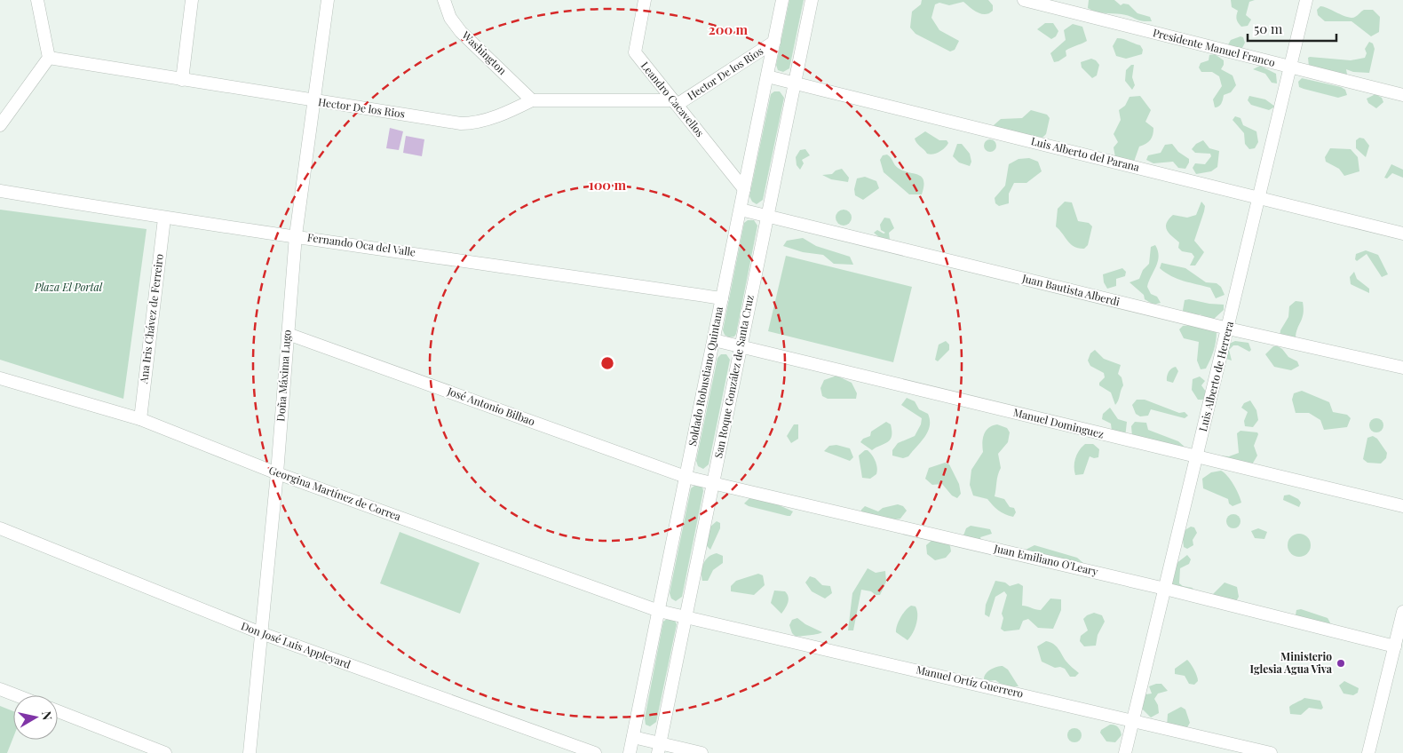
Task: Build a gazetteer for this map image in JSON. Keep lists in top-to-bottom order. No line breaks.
{"streets":{"street":["Presidente Manuel Franco","Washington","Hector De los Rios","Leandro Cacavellos","Luis Alberto del Parana","Fernando Oca del Valle","Juan Bautista Alberdi","Ana Iris Chávez de Ferreiro","Doña Máxima Lugo","Soldado Robustiano Quintana","San Roque González de Santa Cruz","Luis Alberto de Herrera","José Antonio Bilbao","Manuel Dominguez","Georgina Martínez de Correa","Juan Emiliano O'Leary","Don José Luis Appleyard","Manuel Ortíz Guerrero"]},"crossings":[["Presidente Manuel Franco","Luis Alberto de Herrera"],["Washington","Hector De los Rios"],["Hector De los Rios","Leandro Cacavellos"],["Hector De los Rios","Doña Máxima Lugo"],["Hector De los Rios","Soldado Robustiano Quintana"],["Leandro Cacavellos","Soldado Robustiano Quintana"],["Luis Alberto del Parana","Soldado Robustiano Quintana"],["Luis Alberto del Parana","San Roque González de Santa Cruz"],["Luis Alberto del Parana","Luis Alberto de Herrera"],["Fernando Oca del Valle","Ana Iris Chávez de Ferreiro"],["Fernando Oca del Valle","Doña Máxima Lugo"],["Fernando Oca del Valle","Soldado Robustiano Quintana"],["Juan Bautista Alberdi","Soldado Robustiano Quintana"],["Juan Bautista Alberdi","San Roque González de Santa Cruz"],["Juan Bautista Alberdi","Luis Alberto de Herrera"],["Ana Iris Chávez de Ferreiro","Georgina Martínez de Correa"],["Doña Máxima Lugo","José Antonio Bilbao"],["Doña Máxima Lugo","Georgina Martínez de Correa"],["Doña Máxima Lugo","Don José Luis Appleyard"],["Soldado Robustiano Quintana","José Antonio Bilbao"],["Soldado Robustiano Quintana","Manuel Dominguez"],["Soldado Robustiano Quintana","Georgina Martínez de Correa"],["Soldado Robustiano Quintana","Juan Emiliano O'Leary"],["Soldado Robustiano Quintana","Manuel Ortíz Guerrero"],["San Roque González de Santa Cruz","Manuel Dominguez"],["San Roque González de Santa Cruz","Juan Emiliano O'Leary"],["San Roque González de Santa Cruz","Manuel Ortíz Guerrero"],["Luis Alberto de Herrera","Manuel Dominguez"],["Luis Alberto de Herrera","Juan Emiliano O'Leary"],["Luis Alberto de Herrera","Manuel Ortíz Guerrero"],["José Antonio Bilbao","Juan Emiliano O'Leary"],["Georgina Martínez de Correa","Manuel Ortíz Guerrero"]],"parks":["Plaza El Portal"],"places":["Ministerio Iglesia Agua Viva"],"scale_bar":"50 m","north":"right","rings":["200 m","100 m"]}
